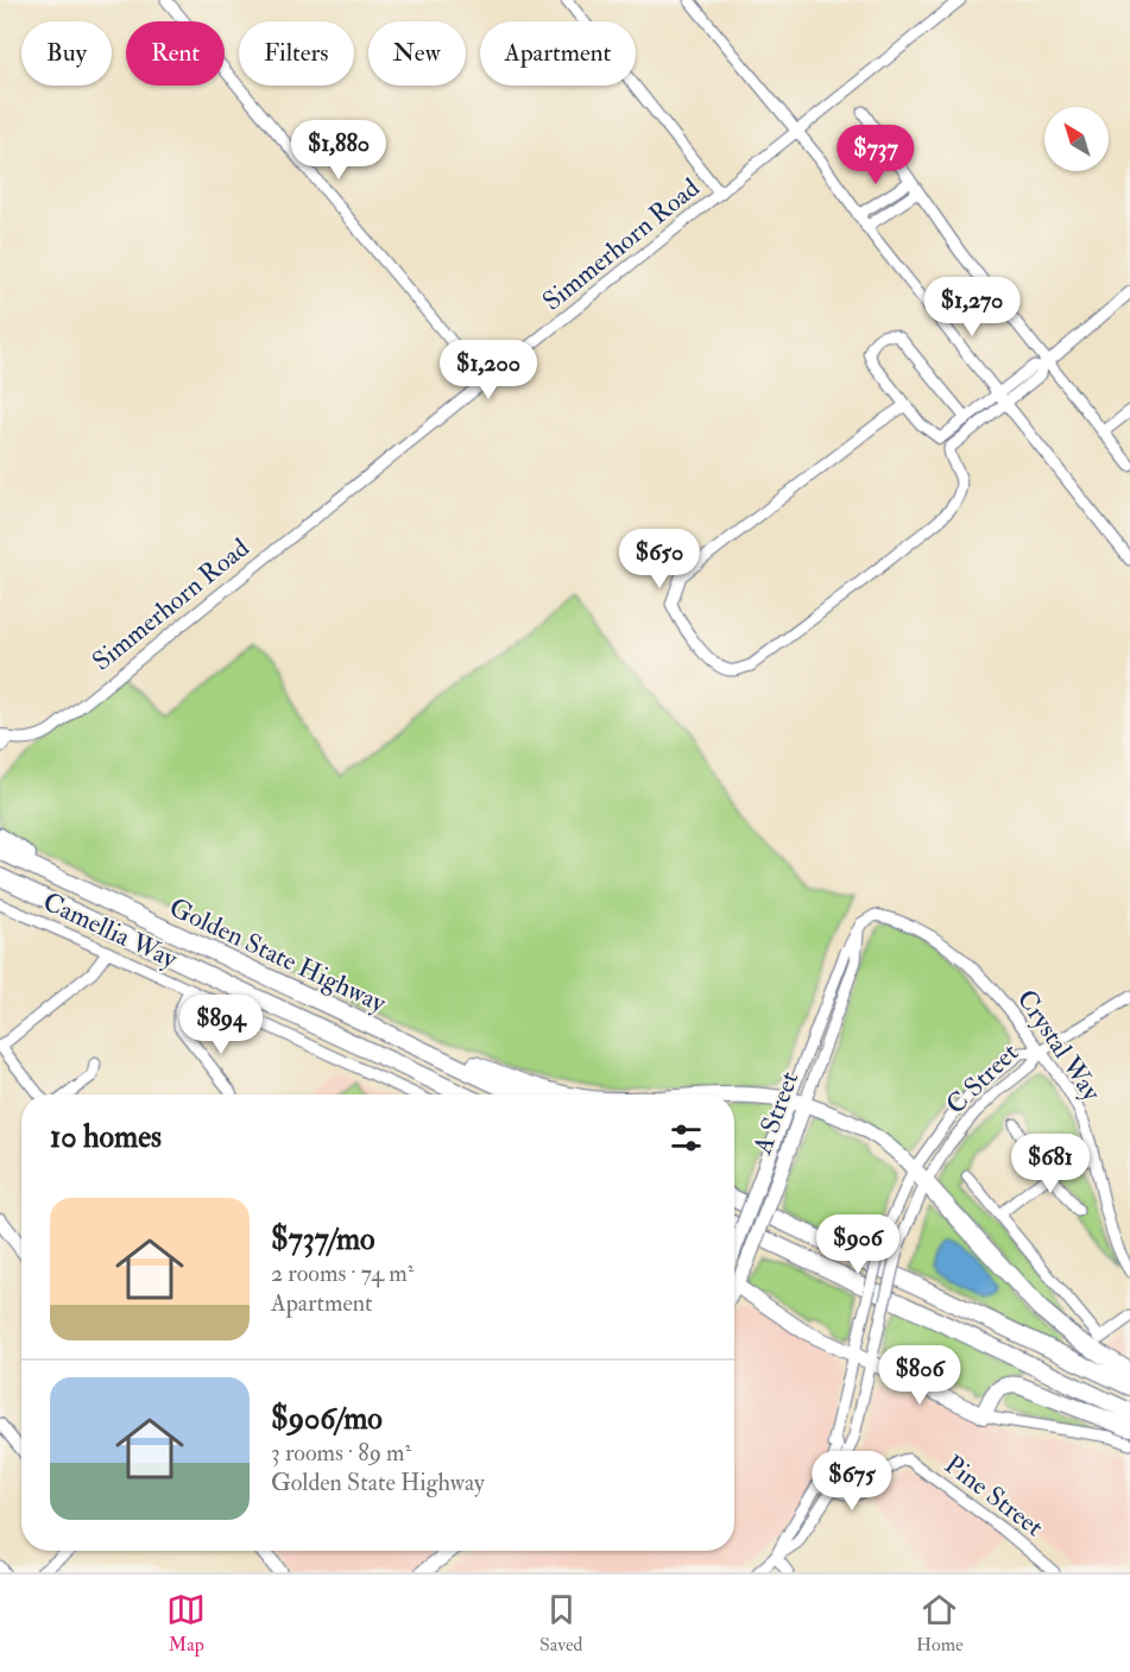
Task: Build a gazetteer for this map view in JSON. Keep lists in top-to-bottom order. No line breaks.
{"streets":{"highway":["Golden State Highway"],"main road":["A Street"],"street":["Simmerhorn Road","Camellia Way","Crystal Way","C Street","Pine Street"]},"crossings":[["Crystal Way","C Street"],["Crystal Way","A Street"],["C Street","Pine Street"]],"north":"top left","page":{"chip":["Buy","Rent","Filters","New","Apartment"],"price":["$1,880","$737","$1,270","$1,200","$650","$894","$681","$906","$806","$675"],"heading":"10 homes","list":[{"name":"$737/mo","note":"2 rooms · 74 m² · Apartment"},{"name":"$906/mo","note":"3 rooms · 89 m² · Golden State Highway"}],"tabs":["Map","Saved","Home"]}}
